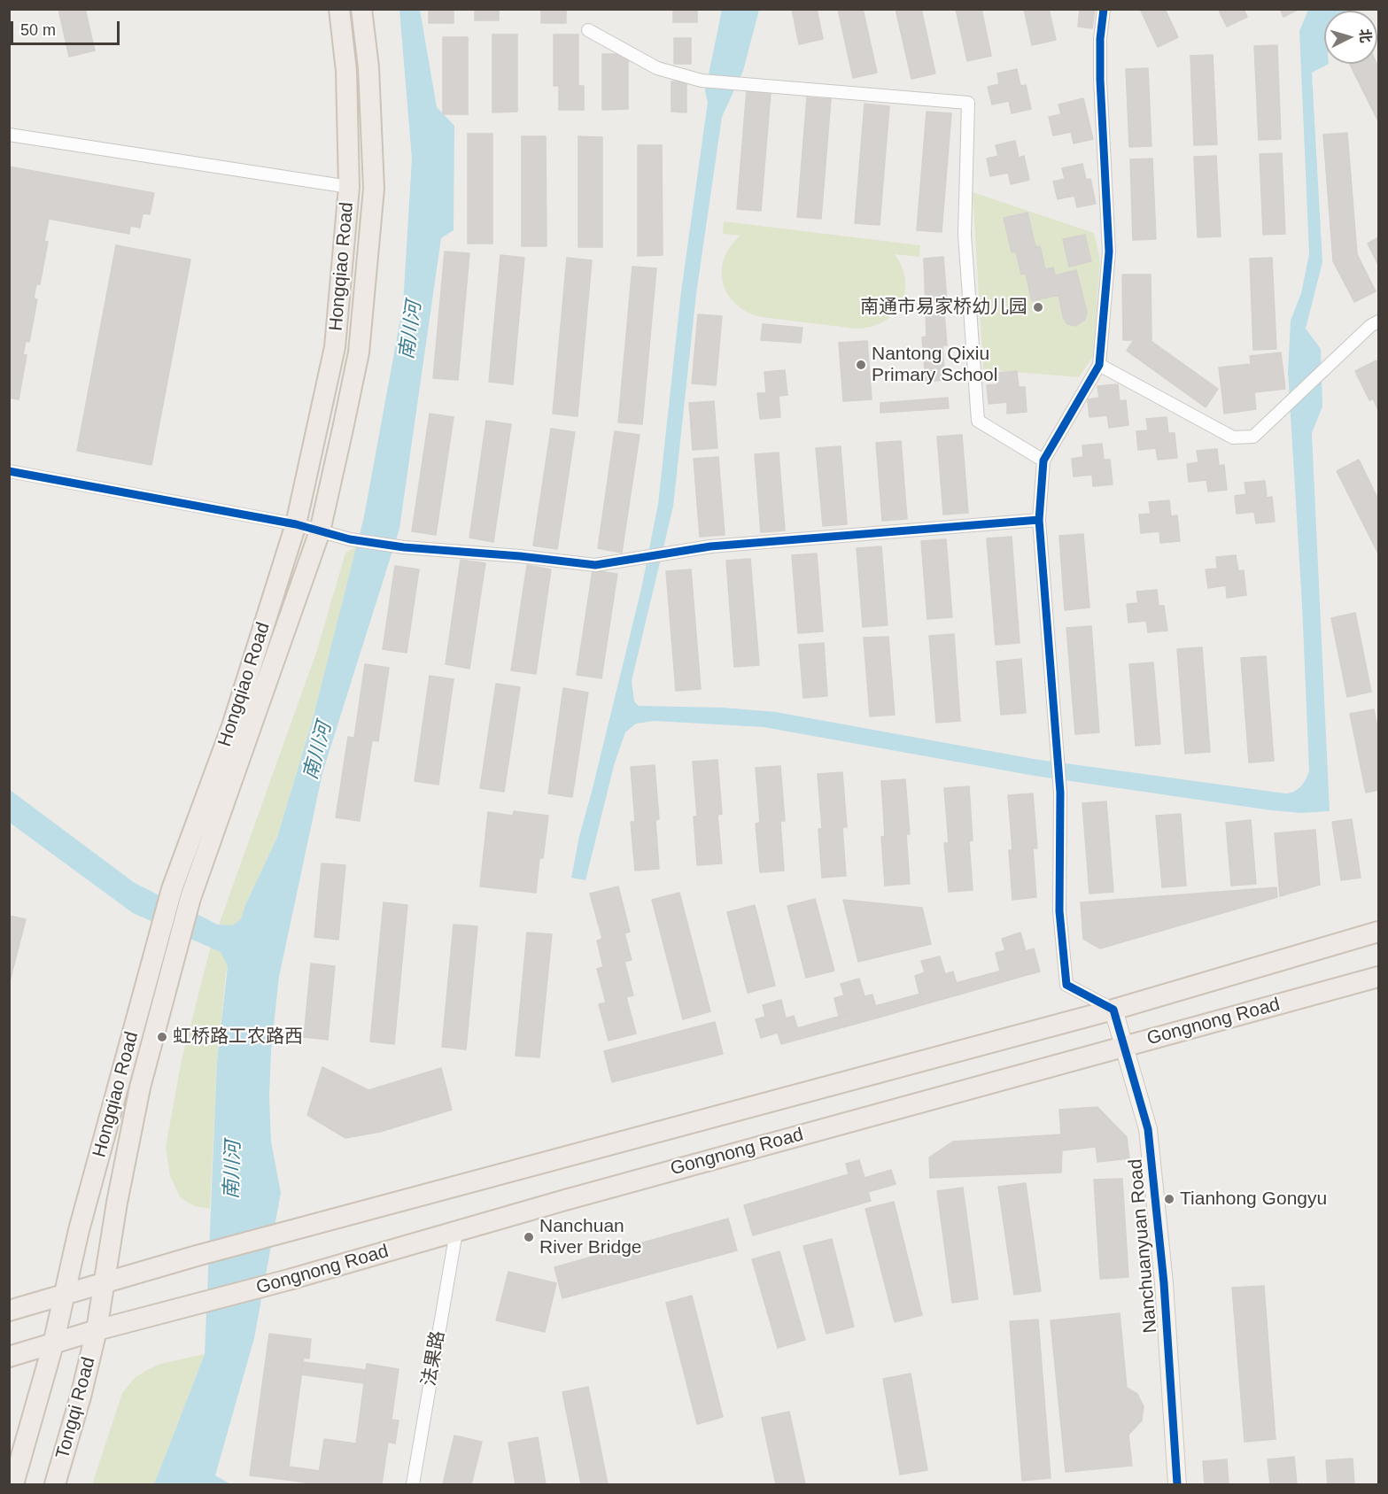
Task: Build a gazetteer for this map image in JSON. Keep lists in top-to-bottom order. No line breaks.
{"streets":{"main road":["Hongqiao Road","Gongnong Road","Tongqi Road"],"street":["Nanchuanyuan Road","法果路"]},"crossings":[["Hongqiao Road","Gongnong Road"],["Hongqiao Road","Tongqi Road"],["Gongnong Road","Nanchuanyuan Road"],["Gongnong Road","法果路"],["Gongnong Road","Tongqi Road"]],"water":["南川河"],"places":["南通市易家桥幼儿园","Nantong Qixiu Primary School","虹桥路工农路西","Tianhong Gongyu","Nanchuan River Bridge"],"scale_bar":"50 m","north":"right"}
